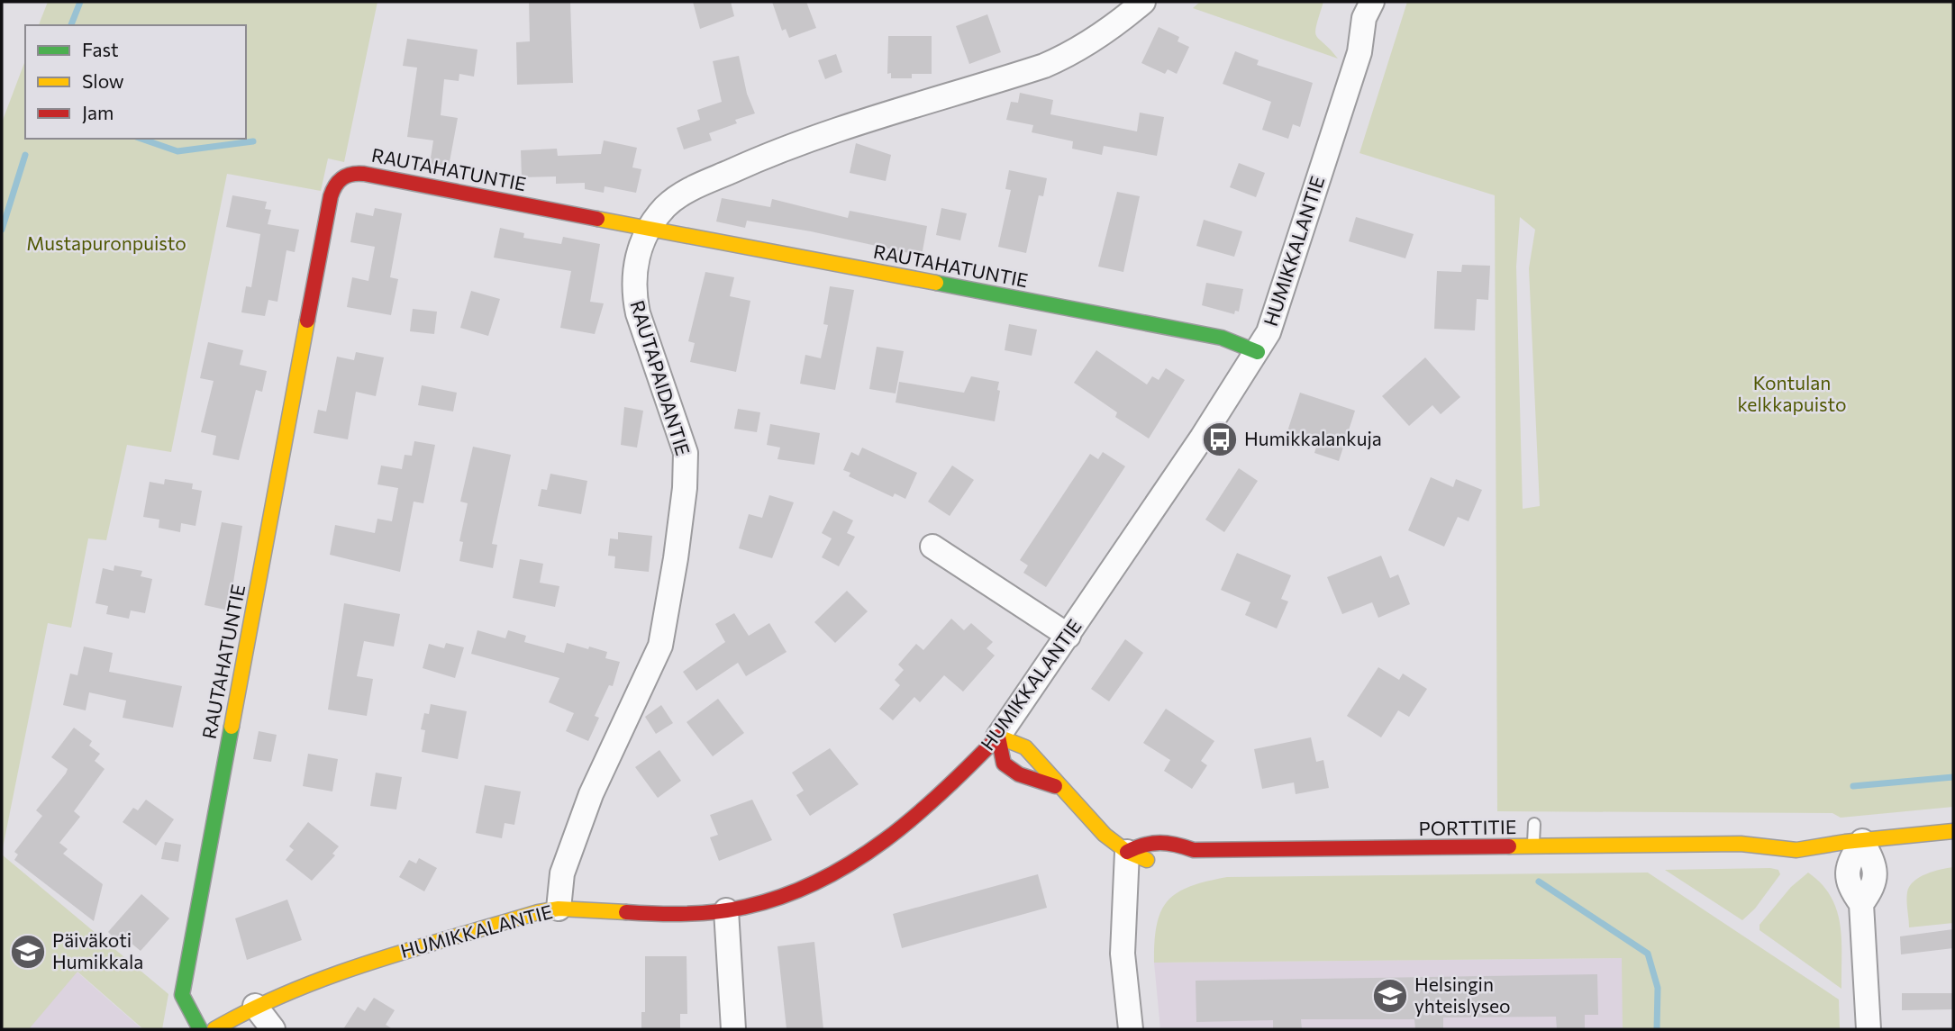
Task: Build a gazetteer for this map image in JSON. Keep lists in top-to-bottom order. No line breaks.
{"streets":{"street":["RAUTAHATUNTIE","HUMIKKALANTIE","RAUTAPAIDANTIE","PORTTITIE"]},"crossings":[["RAUTAHATUNTIE","HUMIKKALANTIE"],["RAUTAHATUNTIE","RAUTAPAIDANTIE"],["HUMIKKALANTIE","RAUTAPAIDANTIE"],["HUMIKKALANTIE","PORTTITIE"]],"parks":["Mustapuronpuisto","Kontulan kelkkapuisto"],"places":{"bus stop":["Humikkalankuja"],"school or university":["Päiväkoti Humikkala","Helsingin yhteislyseo"]},"legend":["Fast","Slow","Jam"]}
